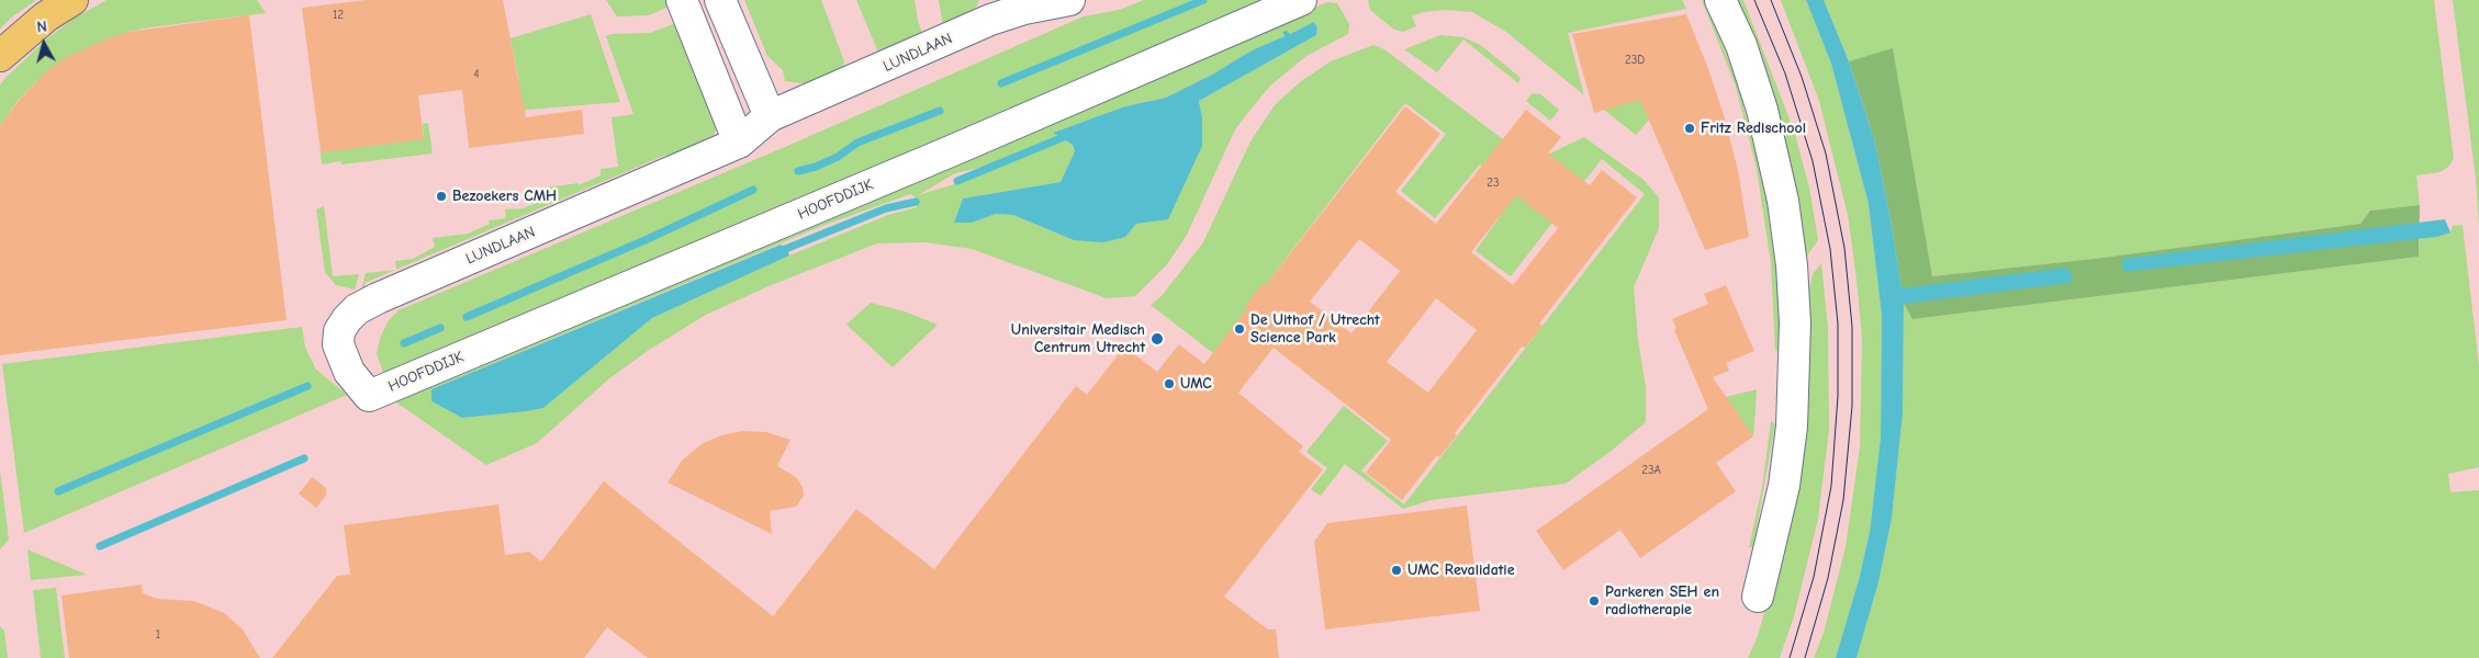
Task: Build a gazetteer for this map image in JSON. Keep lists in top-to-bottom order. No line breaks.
{"streets":{"street":["LUNDLAAN","HOOFDDIJK"]},"crossings":[["LUNDLAAN","HOOFDDIJK"]],"places":["Fritz Redlschool","Bezoekers CMH","De Uithof / Utrecht Science Park","Universitair Medisch Centrum Utrecht","UMC","UMC Revalidatie","Parkeren SEH en radiotherapie"],"house_numbers":["12","23D","4","23","23A","1"],"north":"top"}
